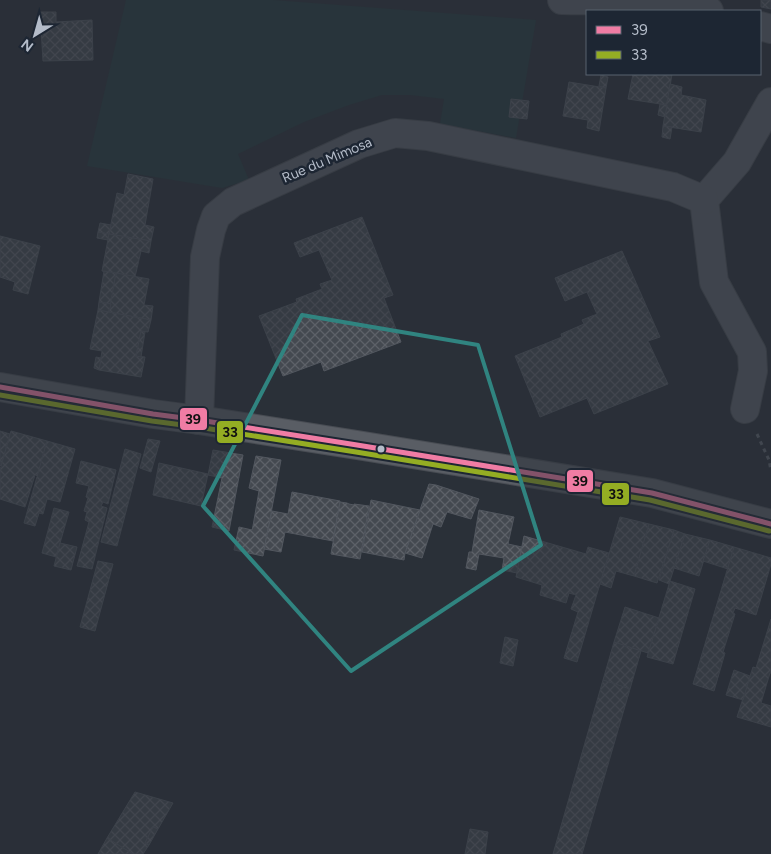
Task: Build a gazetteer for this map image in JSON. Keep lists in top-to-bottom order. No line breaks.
{"streets":{"street":["Rue du Mimosa"]},"lines":["transit line 39","transit line 33"],"legend":["39","33"],"north":"bottom left"}
